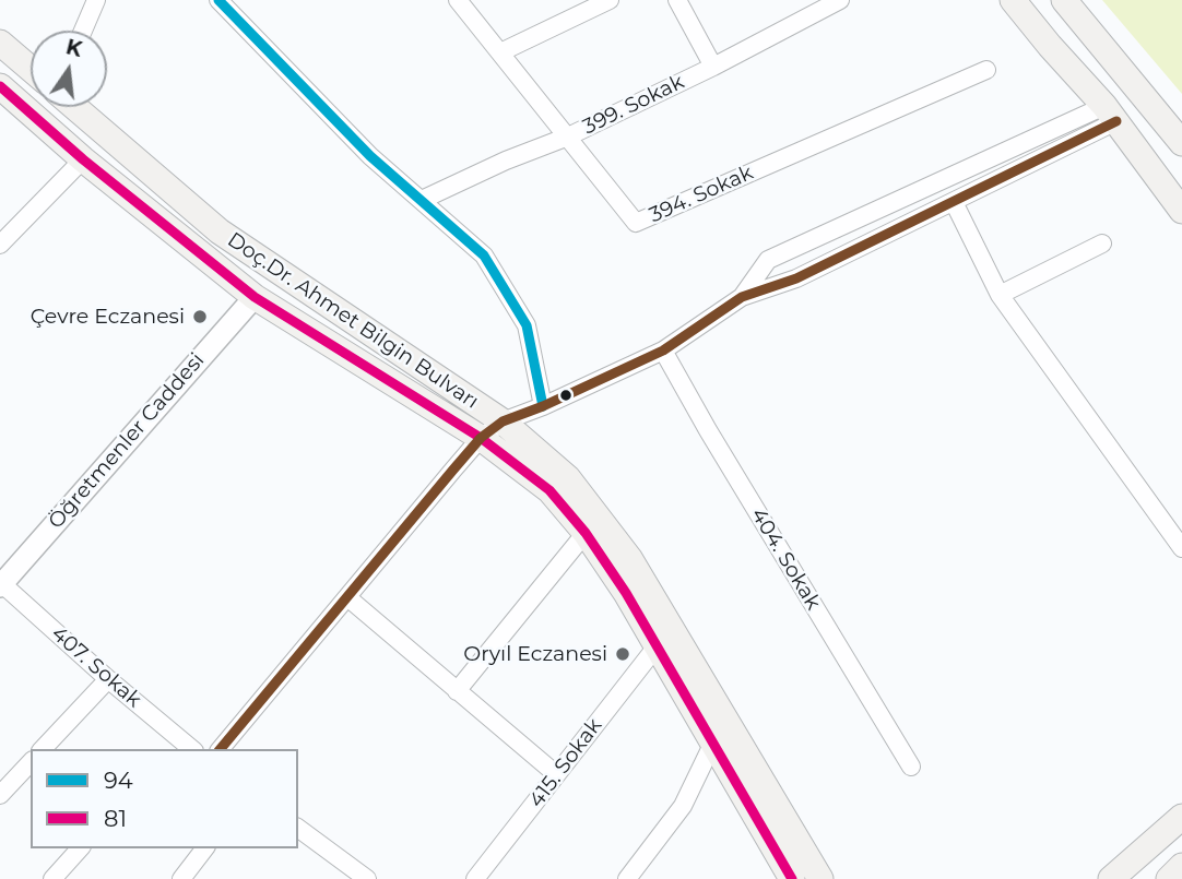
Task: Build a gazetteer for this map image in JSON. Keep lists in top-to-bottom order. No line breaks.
{"streets":{"main road":["Doç.Dr. Ahmet Bilgin Bulvarı"],"street":["399. Sokak","394. Sokak","Öğretmenler Caddesi","404. Sokak","407. Sokak","415. Sokak"]},"crossings":[["399. Sokak","394. Sokak"],["Doç.Dr. Ahmet Bilgin Bulvarı","Öğretmenler Caddesi"],["Doç.Dr. Ahmet Bilgin Bulvarı","415. Sokak"],["Öğretmenler Caddesi","407. Sokak"]],"places":["Çevre Eczanesi","Oryıl Eczanesi"],"lines":["transit line 94","transit line 81"],"legend":["94","81"],"north":"top"}
